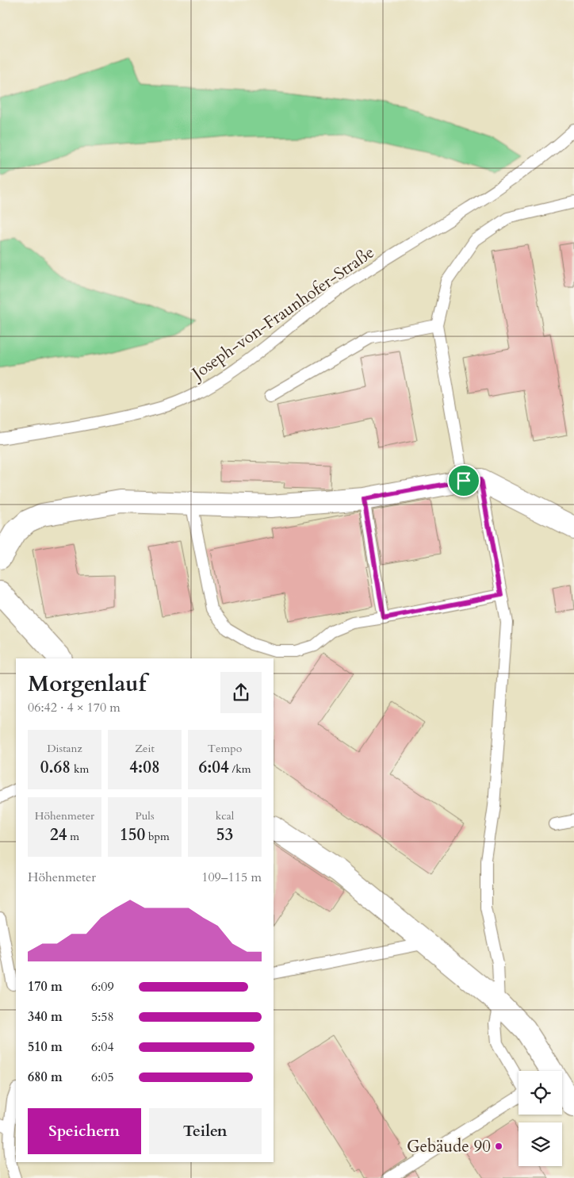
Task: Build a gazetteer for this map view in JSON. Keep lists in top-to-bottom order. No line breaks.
{"streets":{"lane":["Joseph-von-Fraunhofer-Straße"]},"places":["Gebäude 90"],"page":{"heading":["Morgenlauf","06:42 · 4 × 170 m"],"stats":[["Distanz","0.68 km"],["Zeit","4:08"],["Tempo","6:04 /km"],["Höhenmeter","24 m"],["Puls","150 bpm"],["kcal","53"]],"chart":["Höhenmeter","109–115 m"],"list":[{"name":"170 m","note":"6:09"},{"name":"340 m","note":"5:58"},{"name":"510 m","note":"6:04"},{"name":"680 m","note":"6:05"}],"buttons":["Speichern","Teilen"]}}
